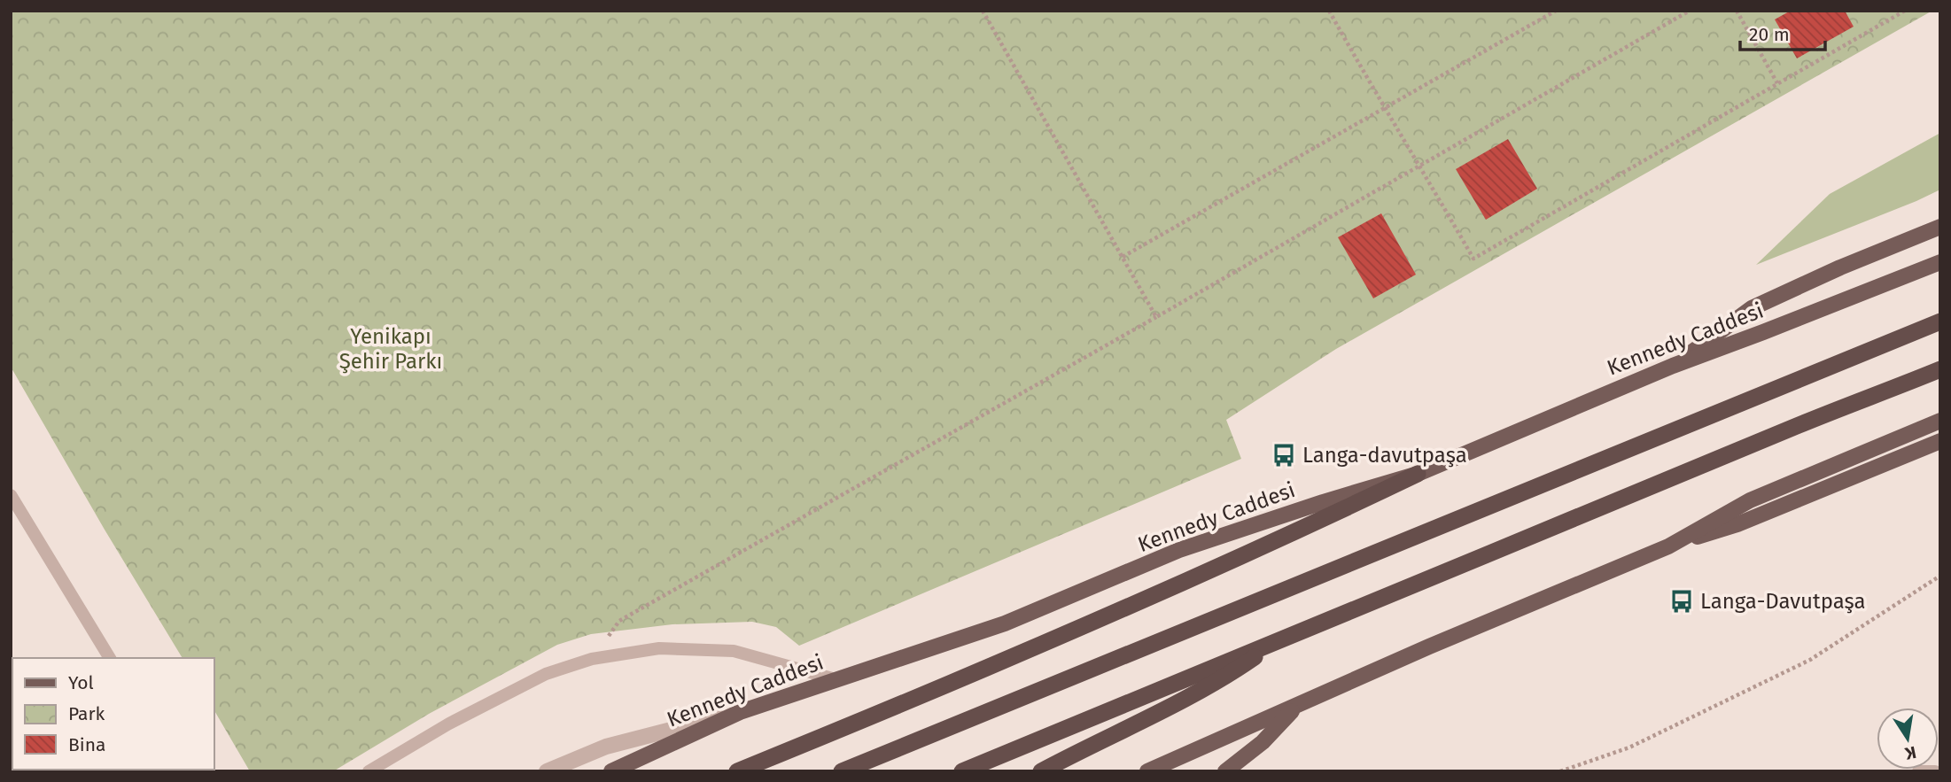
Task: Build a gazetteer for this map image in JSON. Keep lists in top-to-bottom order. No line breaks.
{"streets":{"main road":["Kennedy Caddesi"]},"parks":["Yenikapı Şehir Parkı"],"places":{"bus stop":["Langa-davutpaşa","Langa-Davutpaşa"]},"legend":["Yol","Park","Bina"],"scale_bar":"20 m","north":"bottom"}
